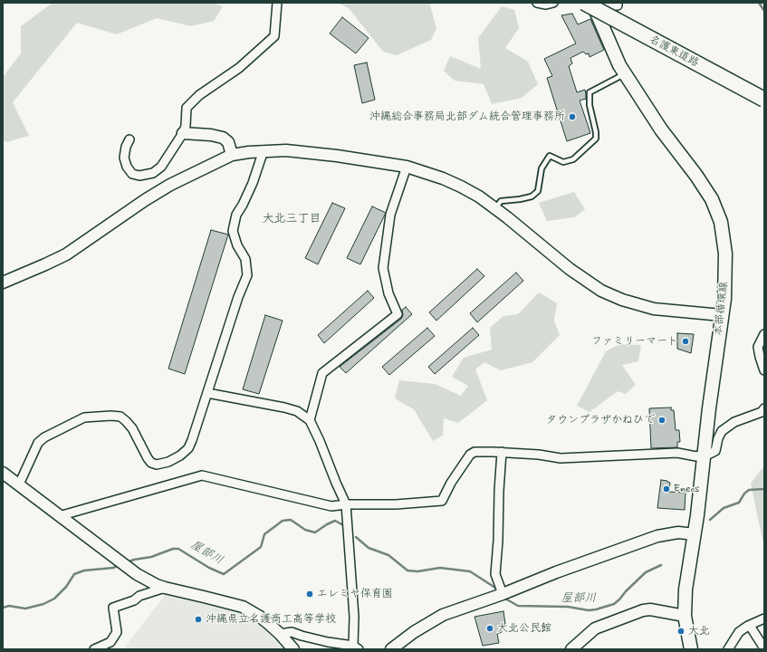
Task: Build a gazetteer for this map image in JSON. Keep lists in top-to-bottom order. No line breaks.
{"streets":{"highway":["名護東道路"],"main road":["本部循環線"]},"crossings":[["名護東道路","本部循環線"]],"districts":["大北三丁目"],"water":["屋部川"],"places":["沖縄総合事務局北部ダム統合管理事務所","ファミリーマート","タウンプラザかねひで","Eneos","エレミヤ保育園","沖縄県立名護商工高等学校","大北公民館","大北"]}
